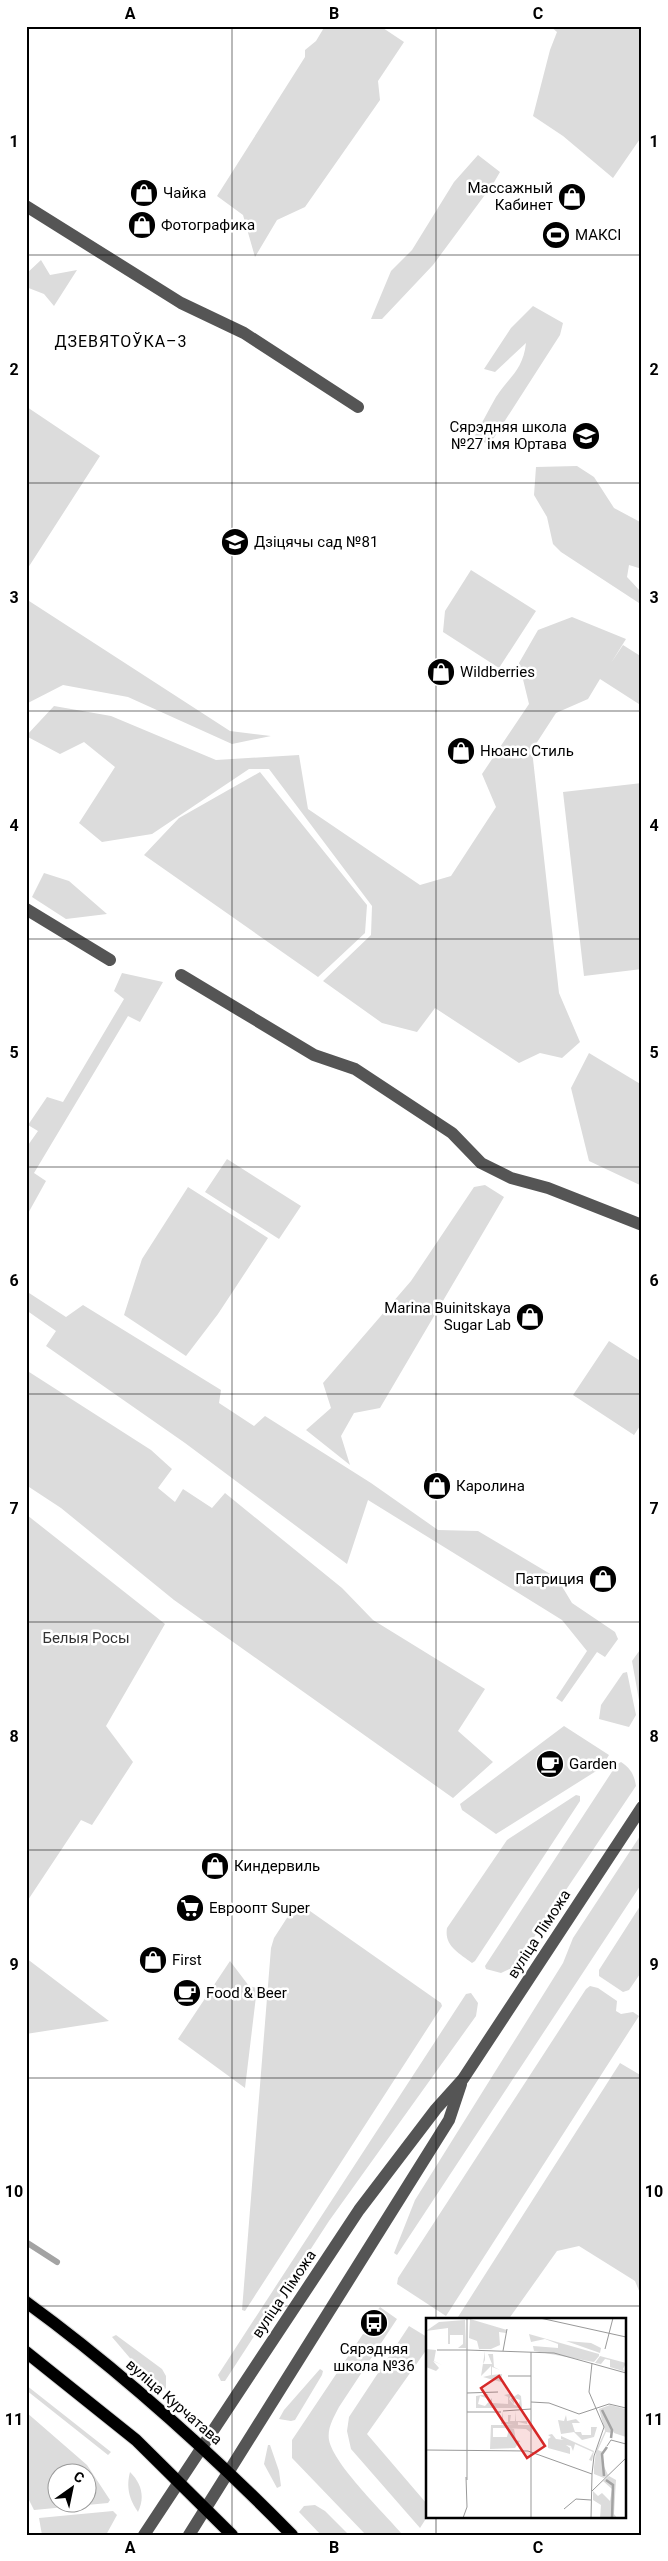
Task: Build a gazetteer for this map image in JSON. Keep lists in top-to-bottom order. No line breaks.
{"streets":{"main road":["вуліца Курчатава"],"street":["вуліца Ліможа"]},"crossings":[["вуліца Ліможа","вуліца Курчатава"]],"districts":["ДЗЕВЯТОЎКА–3"],"parks":["Белыя Росы"],"places":{"shop":["Чайка","Массажный Кабинет","Фотографика","Wildberries","Нюанс Стиль","Marina Buinitskaya Sugar Lab","Каролина","Патриция","Киндервиль","First"],"sports":["МАКСІ"],"school or university":["Сярэдняя школа №27 імя Юртава","Дзіцячы сад №81"],"cafe":["Garden","Food & Beer"],"supermarket":["Евроопт Super"],"bus stop":["Сярэдняя школа №36"]},"north":"top right","grid":{"columns":["A","B","C"],"rows":["1","2","3","4","5","6","7","8","9","10","11"]}}
